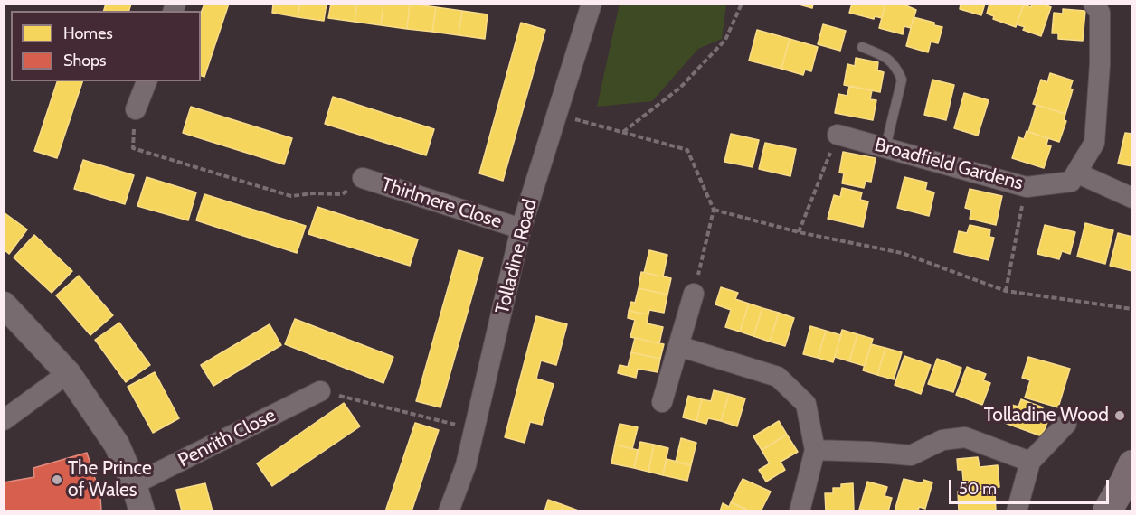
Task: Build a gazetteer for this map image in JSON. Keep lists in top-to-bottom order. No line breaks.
{"streets":{"street":["Broadfield Gardens","Thirlmere Close","Tolladine Road","Penrith Close"]},"crossings":[["Thirlmere Close","Tolladine Road"]],"places":["Tolladine Wood","The Prince of Wales"],"legend":["Homes","Shops"],"scale_bar":"50 m"}
